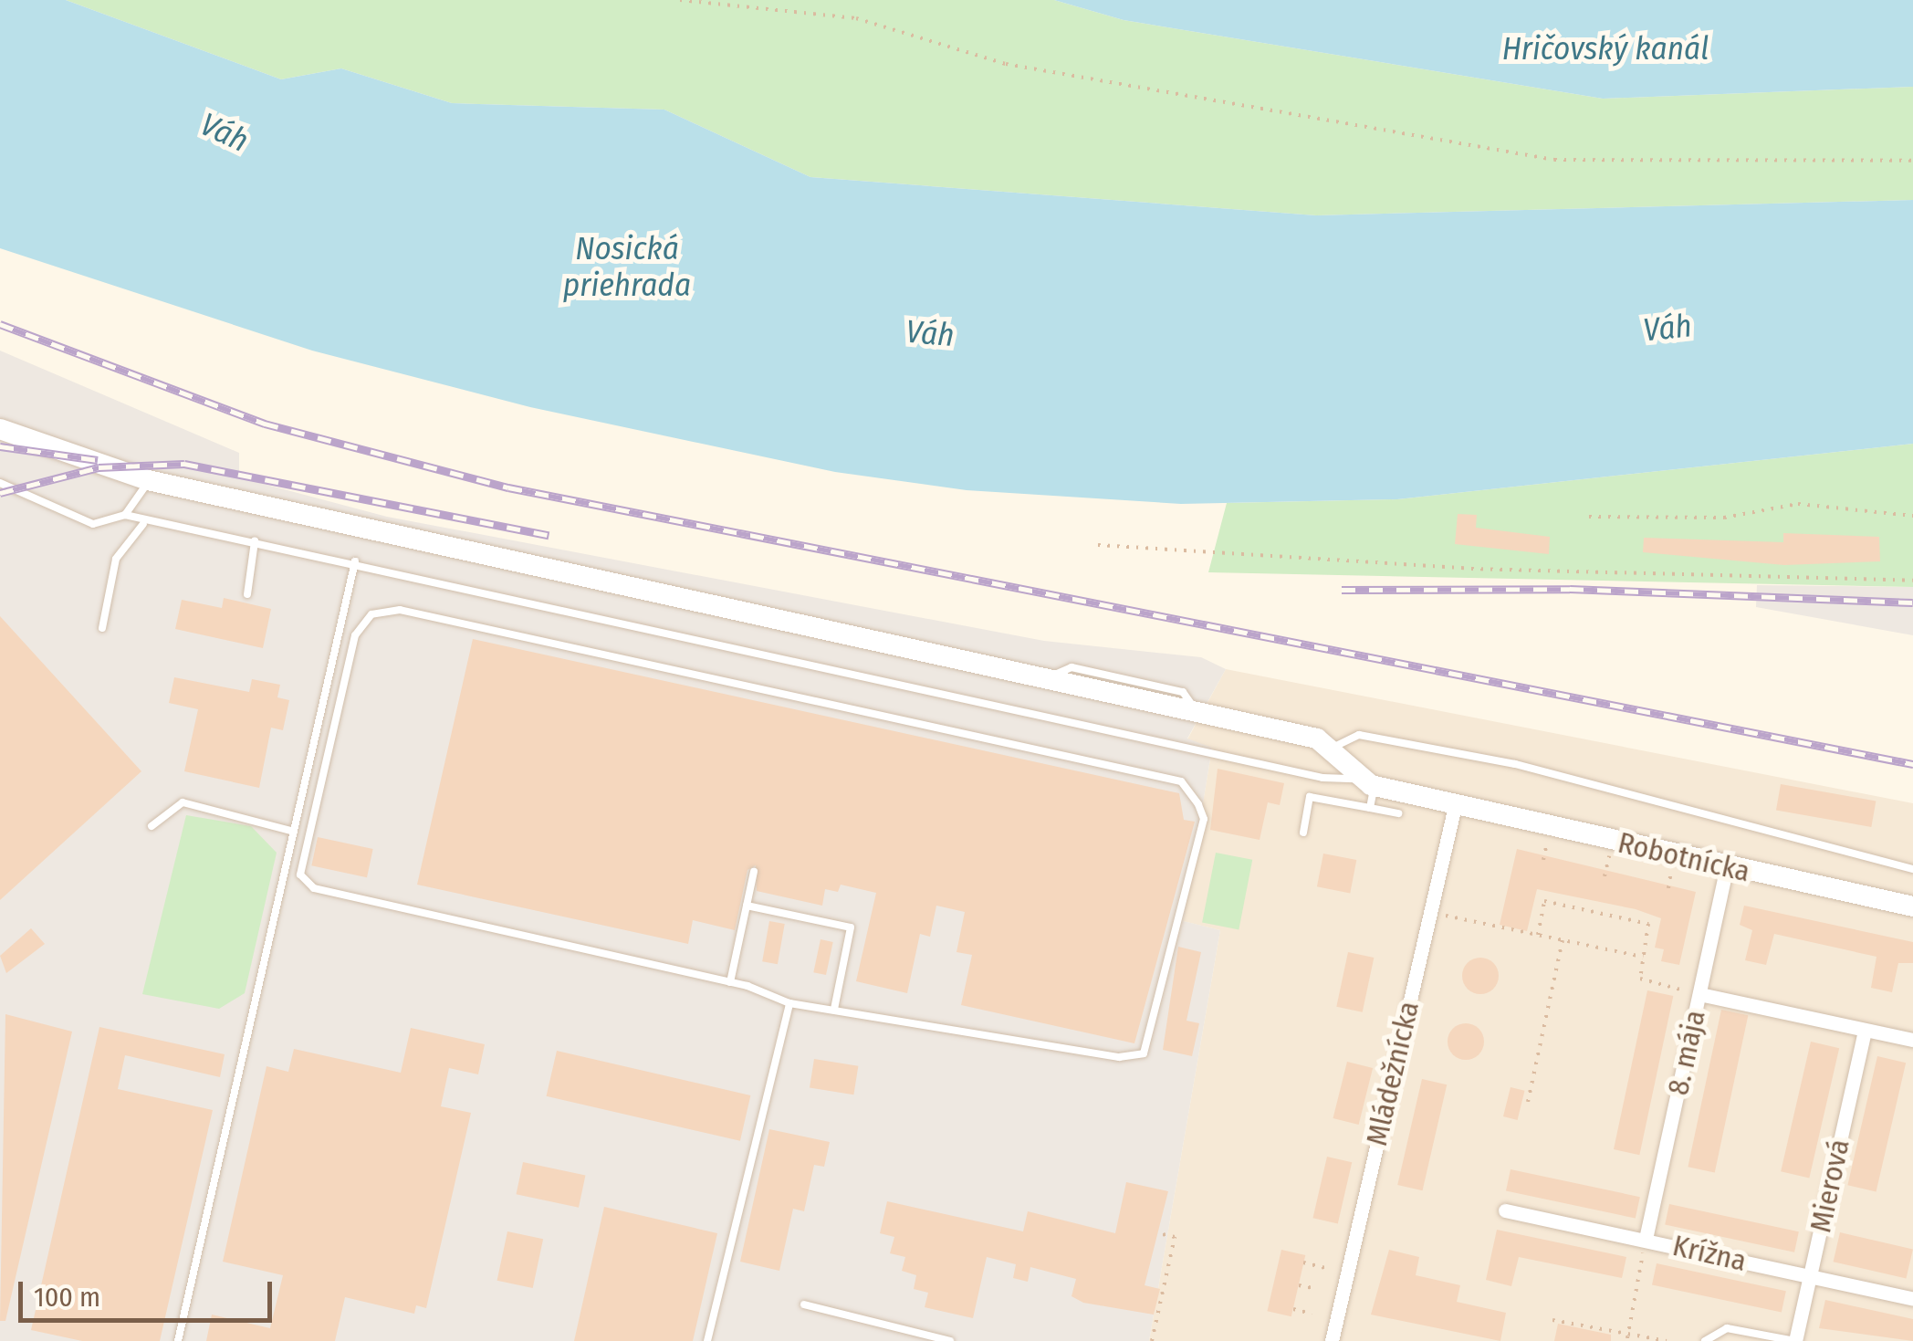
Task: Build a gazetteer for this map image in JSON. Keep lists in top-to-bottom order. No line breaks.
{"streets":{"street":["Robotnícka","8. mája","Mládežnícka","Mierová","Krížna"]},"crossings":[["Robotnícka","8. mája"],["Robotnícka","Mládežnícka"],["8. mája","Krížna"],["Mierová","Krížna"]],"water":["Hričovský kanál","Váh","Nosická priehrada"],"scale_bar":"100 m"}
